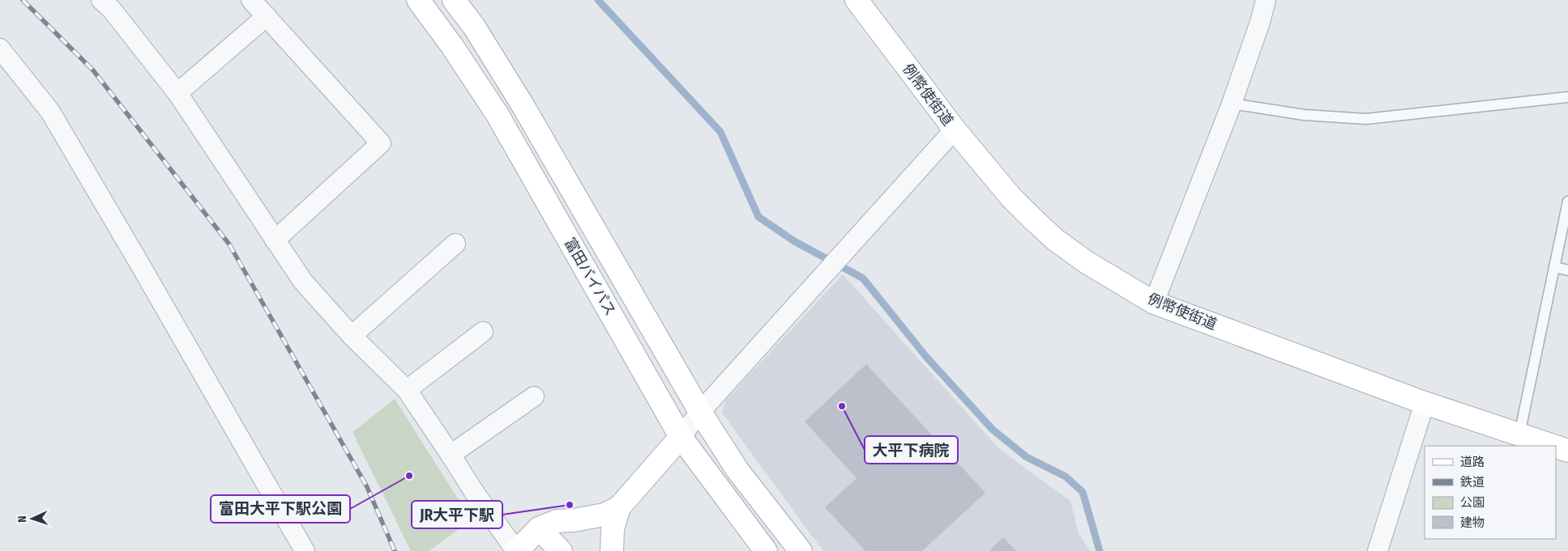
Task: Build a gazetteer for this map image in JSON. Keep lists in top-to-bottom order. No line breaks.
{"streets":{"main road":["例幣使街道","富田バイパス"]},"places":["大平下病院","富田大平下駅公園","JR大平下駅"],"legend":["道路","鉄道","公園","建物"],"north":"left"}
